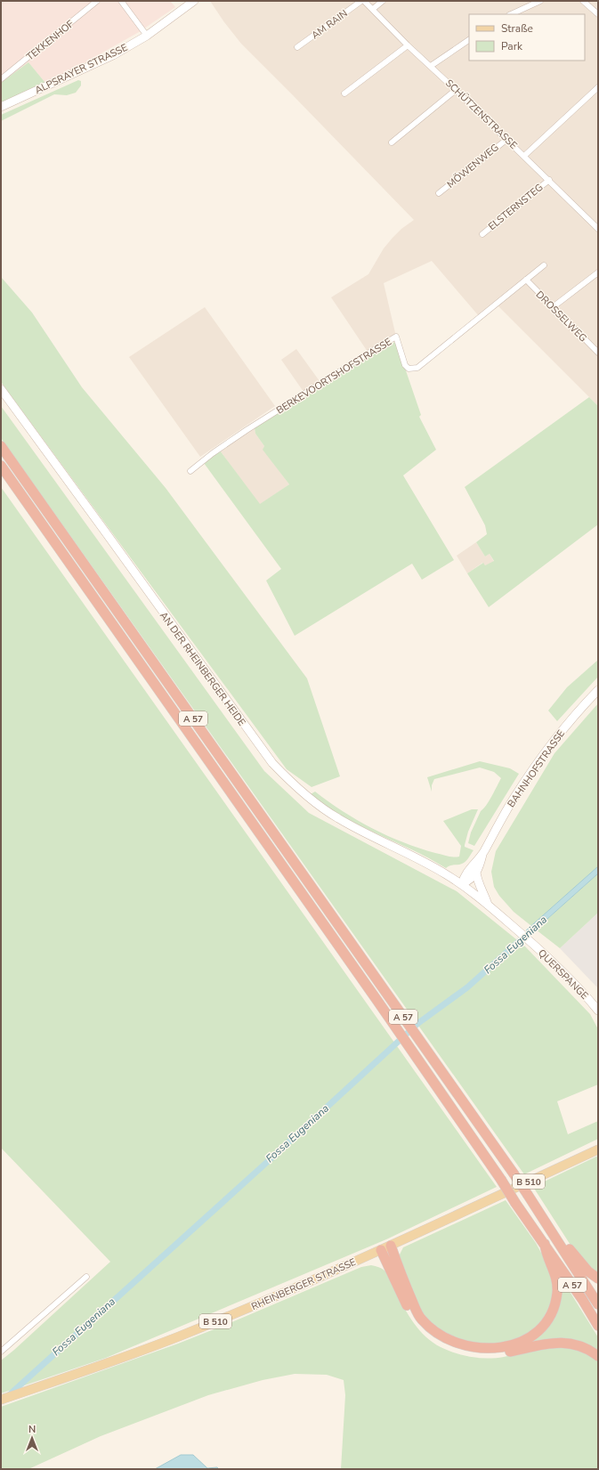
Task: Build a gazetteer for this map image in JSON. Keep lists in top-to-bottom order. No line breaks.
{"streets":{"highway":["A 57"],"main road":["B 510","RHEINBERGER STRASSE"],"street":["AM RAIN","TEKKENHOF","ALPSRAYER STRASSE","SCHÜTZENSTRASSE","MÖWENWEG","ELSTERNSTEG","DROSSELWEG","BERKEVOORTSHOFSTRASSE","AN DER RHEINBERGER HEIDE","BAHNHOFSTRASSE","QUERSPANGE"]},"crossings":[["AM RAIN","SCHÜTZENSTRASSE"],["SCHÜTZENSTRASSE","MÖWENWEG"],["SCHÜTZENSTRASSE","ELSTERNSTEG"],["DROSSELWEG","BERKEVOORTSHOFSTRASSE"],["AN DER RHEINBERGER HEIDE","BAHNHOFSTRASSE"],["AN DER RHEINBERGER HEIDE","QUERSPANGE"],["BAHNHOFSTRASSE","QUERSPANGE"]],"water":["Fossa Eugeniana"],"legend":["Straße","Park"],"north":"top"}
